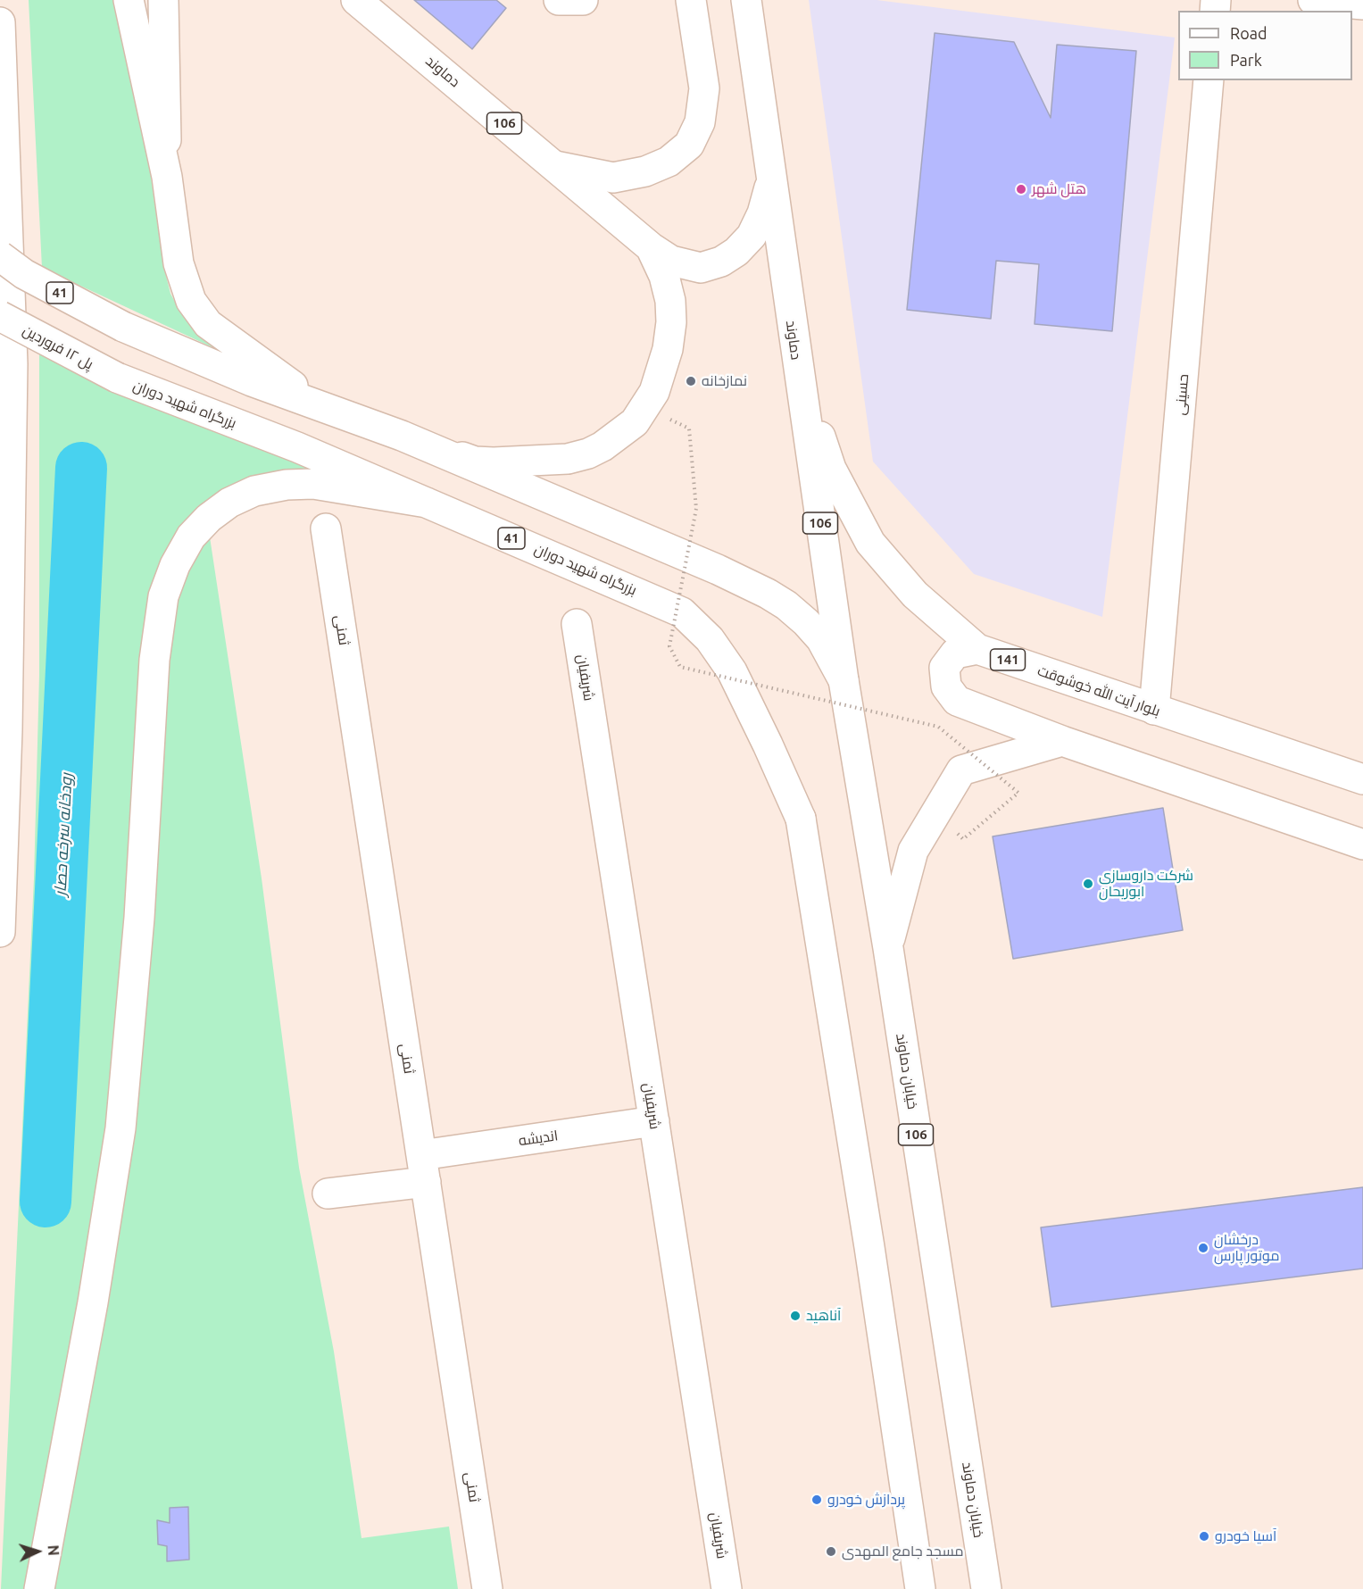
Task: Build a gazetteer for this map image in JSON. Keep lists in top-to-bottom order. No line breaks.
{"streets":{"main road":["دماوند","106","41","پل ۱۲ فروردین","حسینی","بزرگراه شهید دوران","ثمنی","141","شریفیان","بلوار آیت الله خوشوقت","خیابان دماوند","اندیشه"]},"crossings":[["دماوند","41"],["دماوند","بلوار آیت الله خوشوقت"],["دماوند","خیابان دماوند"],["41","خیابان دماوند"],["پل ۱۲ فروردین","بزرگراه شهید دوران"],["حسینی","بلوار آیت الله خوشوقت"],["ثمنی","اندیشه"],["شریفیان","اندیشه"]],"water":["رودخانه سرخه حصار"],"places":["هتل شهر","نمازخانه","شرکت داروسازی ابوریحان","درخشان موتور پارس","آناهید","پردازش خودرو","آسیا خودرو","مسجد جامع المهدی"],"legend":["Road","Park"],"north":"right"}
